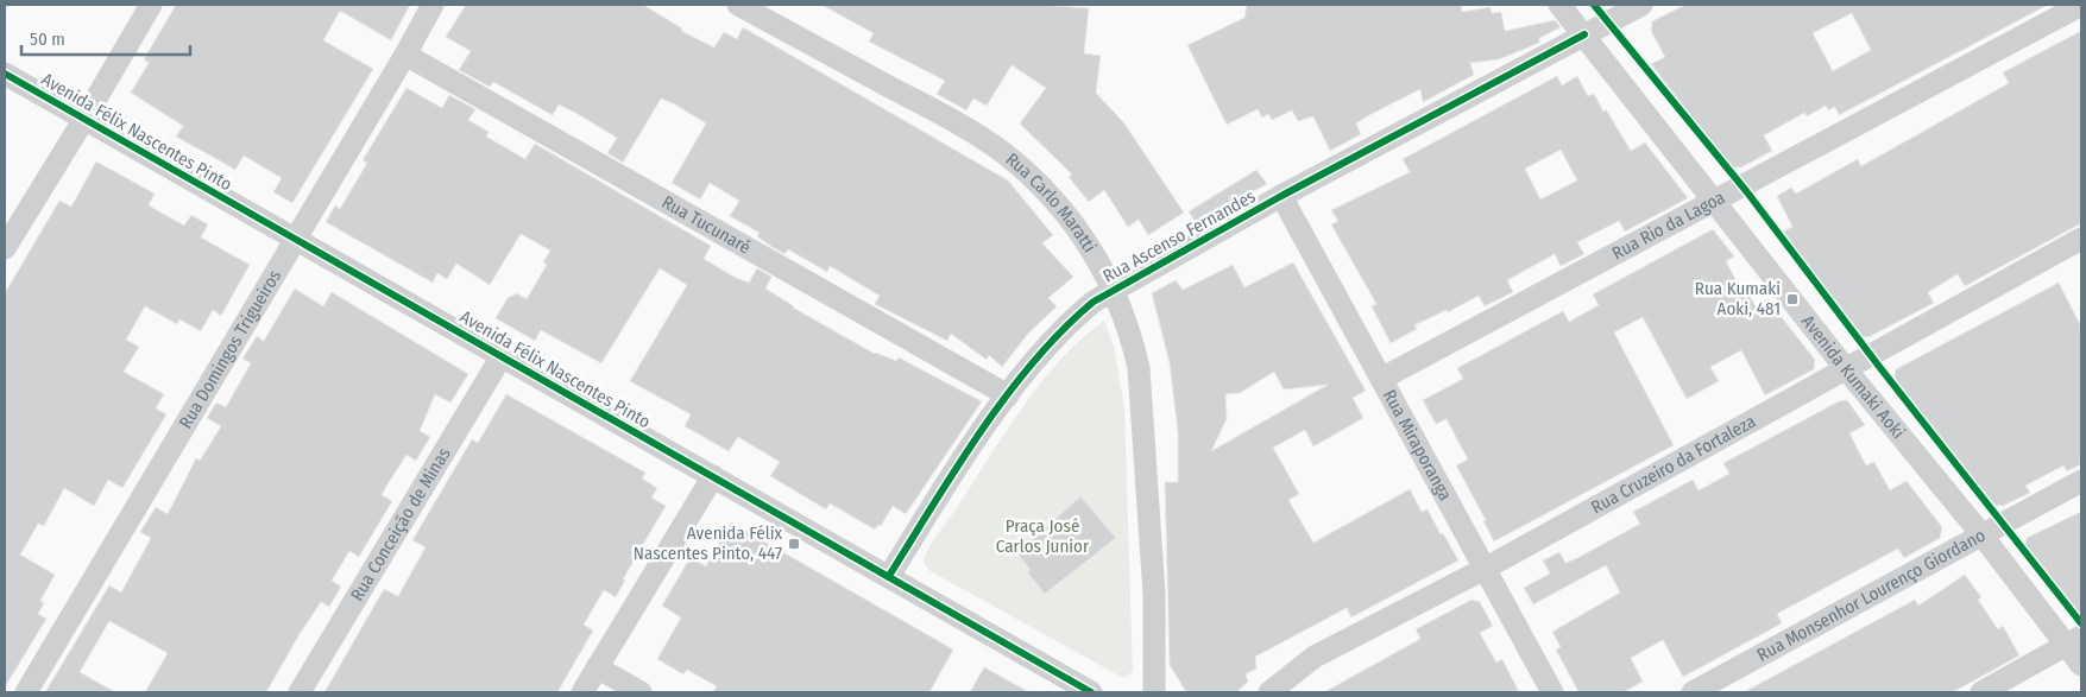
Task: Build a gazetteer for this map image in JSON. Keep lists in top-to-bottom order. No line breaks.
{"streets":{"street":["Avenida Félix Nascentes Pinto","Rua Carlo Maratti","Rua Tucunaré","Rua Rio da Lagoa","Rua Ascenso Fernandes","Rua Domingos Trigueiros","Avenida Kumaki Aoki","Rua Miraporanga","Rua Cruzeiro da Fortaleza","Rua Conceição de Minas","Rua Monsenhor Lourenço Giordano"]},"crossings":[["Avenida Félix Nascentes Pinto","Rua Ascenso Fernandes"],["Avenida Félix Nascentes Pinto","Rua Domingos Trigueiros"],["Avenida Félix Nascentes Pinto","Rua Conceição de Minas"],["Rua Carlo Maratti","Rua Ascenso Fernandes"],["Rua Tucunaré","Rua Ascenso Fernandes"],["Rua Tucunaré","Rua Domingos Trigueiros"],["Rua Rio da Lagoa","Avenida Kumaki Aoki"],["Rua Rio da Lagoa","Rua Miraporanga"],["Rua Ascenso Fernandes","Avenida Kumaki Aoki"],["Rua Ascenso Fernandes","Rua Miraporanga"],["Avenida Kumaki Aoki","Rua Cruzeiro da Fortaleza"],["Avenida Kumaki Aoki","Rua Monsenhor Lourenço Giordano"],["Rua Miraporanga","Rua Cruzeiro da Fortaleza"]],"parks":["Praça José Carlos Junior"],"places":{"transit":["Rua Kumaki Aoki, 481","Avenida Félix Nascentes Pinto, 447"]},"scale_bar":"50 m"}
